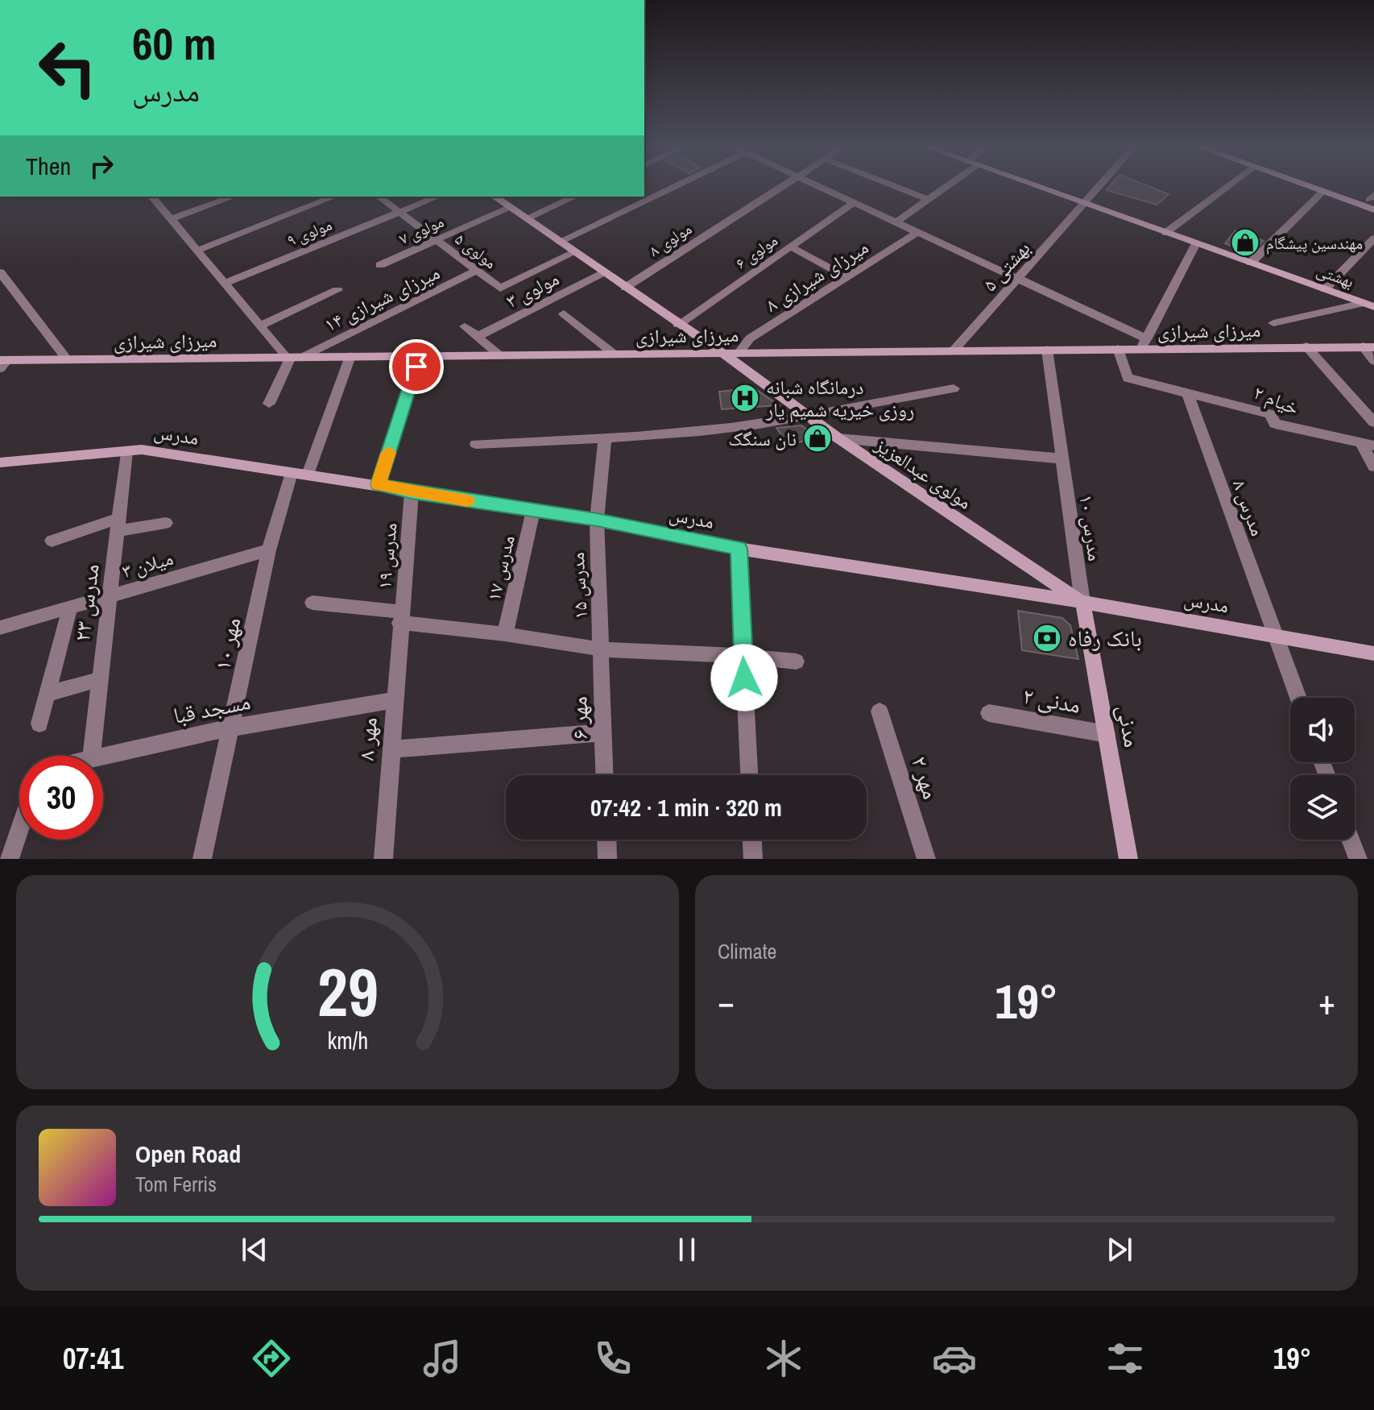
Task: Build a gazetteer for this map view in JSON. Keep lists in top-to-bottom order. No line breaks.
{"streets":{"main road":["بهشتی","میرزای شیرازی","مدرس","مولوی عبدالعزیز","مدنی"],"street":["مولوی ۷","مولوی ۹","مولوی ۸","مولوی ۵","مولوی ۶","بهشتی ۵","میرزای شیرازی ۸","مولوی ۳","میرزای شیرازی ۱۴","خیام ۲","مدرس ۸","مدرس ۱۰","مدرس ۱۹","میلان ۳","مدرس ۱۷","مدرس ۱۵","مدرس ۲۳","مهر ۱۰","مدنی ۲","مسجد قبا","مهر ۶","مهر ۸","مهر ۲"]},"crossings":[["مولوی ۷","مولوی ۵"],["مولوی ۷","مولوی عبدالعزیز"],["مولوی ۹","مولوی ۵"],["مولوی ۸","مولوی عبدالعزیز"],["مولوی ۵","میرزای شیرازی ۱۴"],["مولوی ۵","مولوی عبدالعزیز"],["مولوی ۶","مولوی عبدالعزیز"],["بهشتی ۵","بهشتی"],["بهشتی ۵","میرزای شیرازی"],["میرزای شیرازی ۸","میرزای شیرازی"],["مولوی ۳","مولوی عبدالعزیز"],["میرزای شیرازی ۱۴","میرزای شیرازی"],["میرزای شیرازی","خیام ۲"],["میرزای شیرازی","مولوی عبدالعزیز"],["میرزای شیرازی","مدرس ۱۰"],["خیام ۲","مدرس ۸"],["مدرس","مولوی عبدالعزیز"],["مدرس","مدرس ۸"],["مدرس","مدرس ۱۰"],["مدرس","مدرس ۱۹"],["مدرس","مدرس ۱۷"],["مدرس","مدرس ۱۵"],["مدرس","مدرس ۲۳"],["مدرس","مهر ۱۰"],["مدرس","مدنی"],["مولوی عبدالعزیز","مدرس ۱۰"],["مولوی عبدالعزیز","مدنی"],["مدرس ۱۰","مدنی"],["مدرس ۱۹","مهر ۸"],["میلان ۳","مدرس ۲۳"],["میلان ۳","مهر ۱۰"],["مدرس ۱۵","مهر ۶"],["مهر ۱۰","مسجد قبا"],["مدنی ۲","مدنی"],["مسجد قبا","مهر ۸"]],"places":{"shop":["مهندسین پیشگام","نان سنگک"],"hospital":["درمانگاه شبانه روزی خیریه شمیم یار"],"bank":["بانک رفاه"]},"page":{"turn":["60 m","مدرس"],"then":"Then","limit":"30","trip":"07:42 · 1 min · 320 m","tile":"Climate","heat":["−","19°","+"],"song":["Open Road","Tom Ferris"],"tabs":["07:41","19°"],"gauge":["29","km/h"]}}
